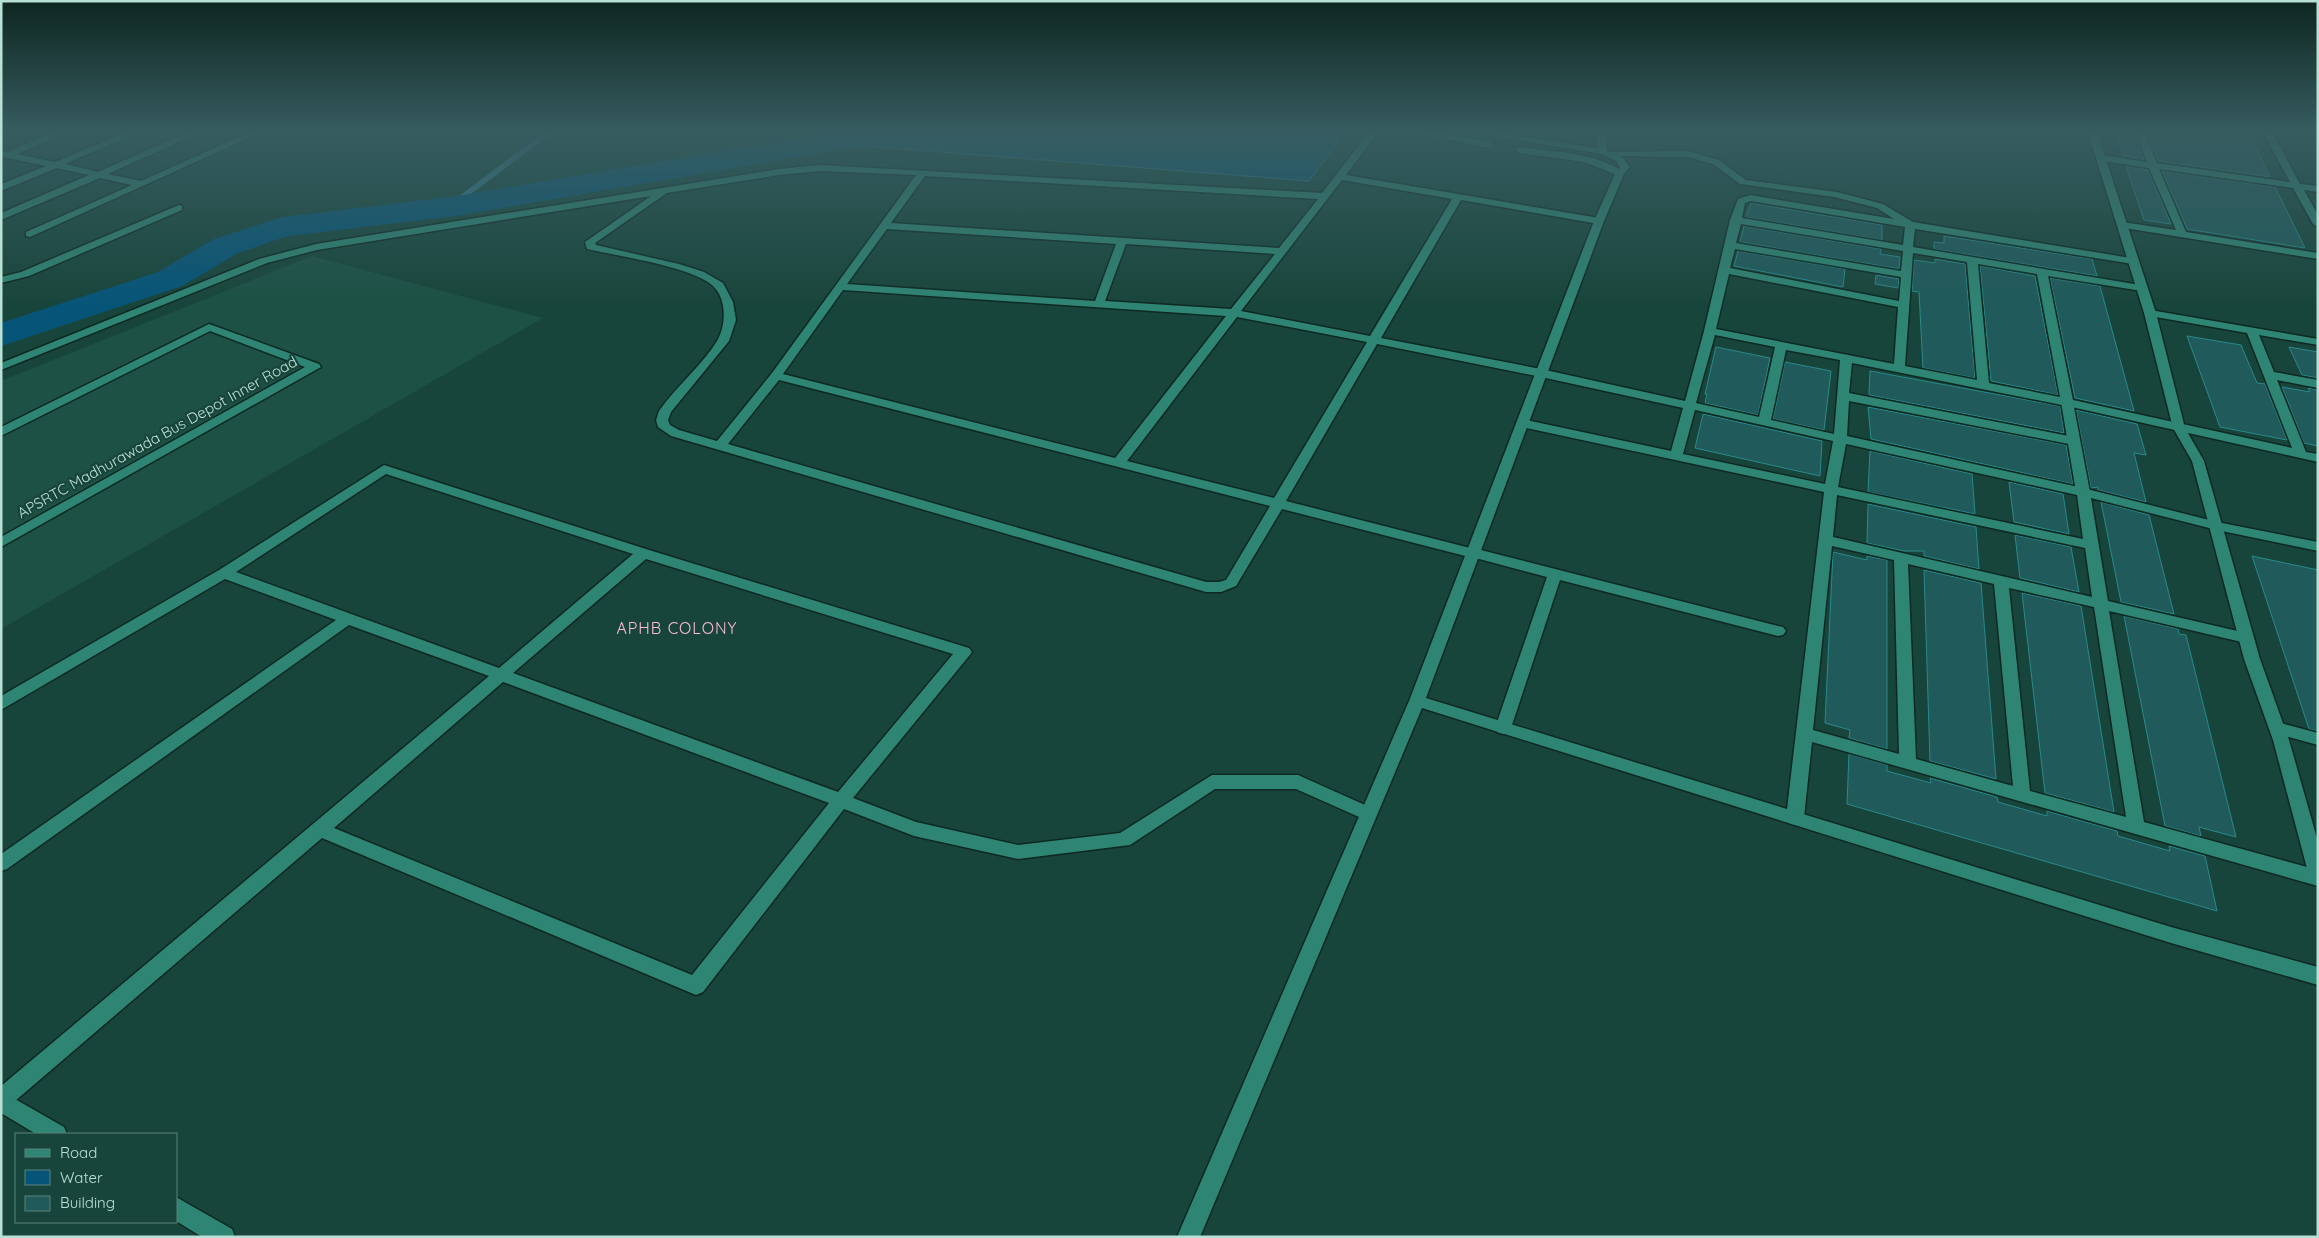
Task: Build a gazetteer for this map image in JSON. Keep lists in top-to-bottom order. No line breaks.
{"streets":{"street":["APSRTC Madhurawada Bus Depot Inner Road"]},"districts":["APHB COLONY"],"legend":["Road","Water","Building"]}
